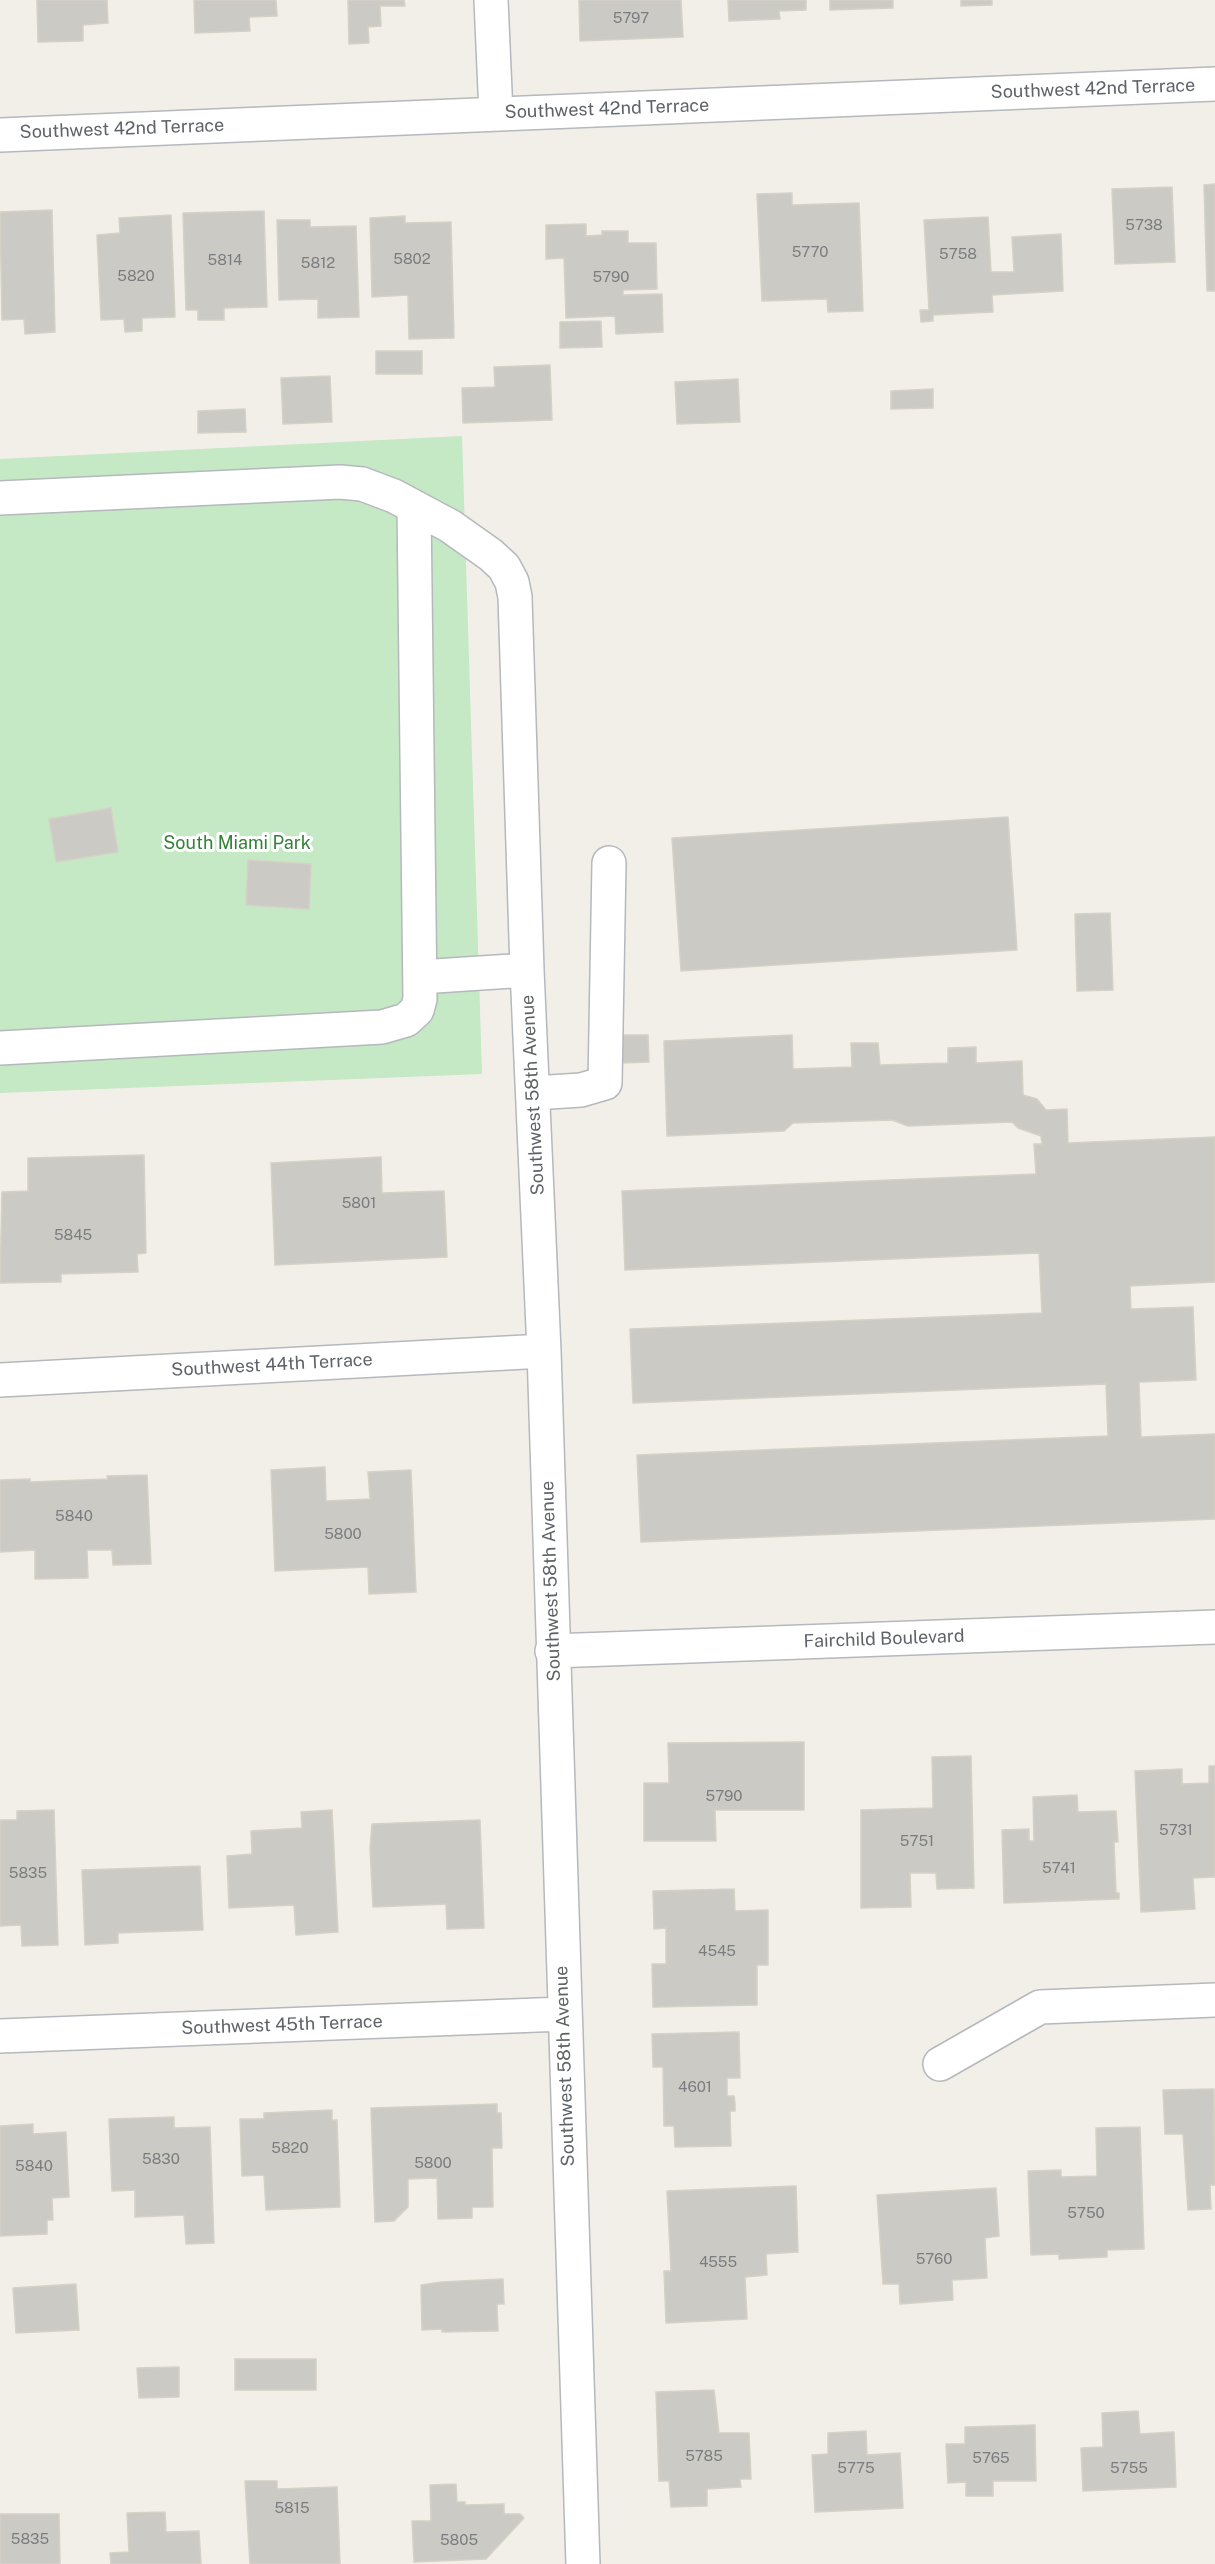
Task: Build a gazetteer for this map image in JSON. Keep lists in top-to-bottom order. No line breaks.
{"streets":{"street":["Southwest 42nd Terrace","Southwest 58th Avenue","Southwest 44th Terrace","Fairchild Boulevard","Southwest 45th Terrace"]},"crossings":[["Southwest 58th Avenue","Southwest 44th Terrace"],["Southwest 58th Avenue","Fairchild Boulevard"],["Southwest 58th Avenue","Southwest 45th Terrace"]],"parks":["South Miami Park"],"house_numbers":["5797","5738","5770","5758","5802","5814","5812","5820","5790","5801","5845","5840","5800","5790","5731","5751","5741","5835","4545","4601","5820","5830","5800","5840","5750","5760","4555","5785","5765","5775","5755","5815","5835","5805"]}
